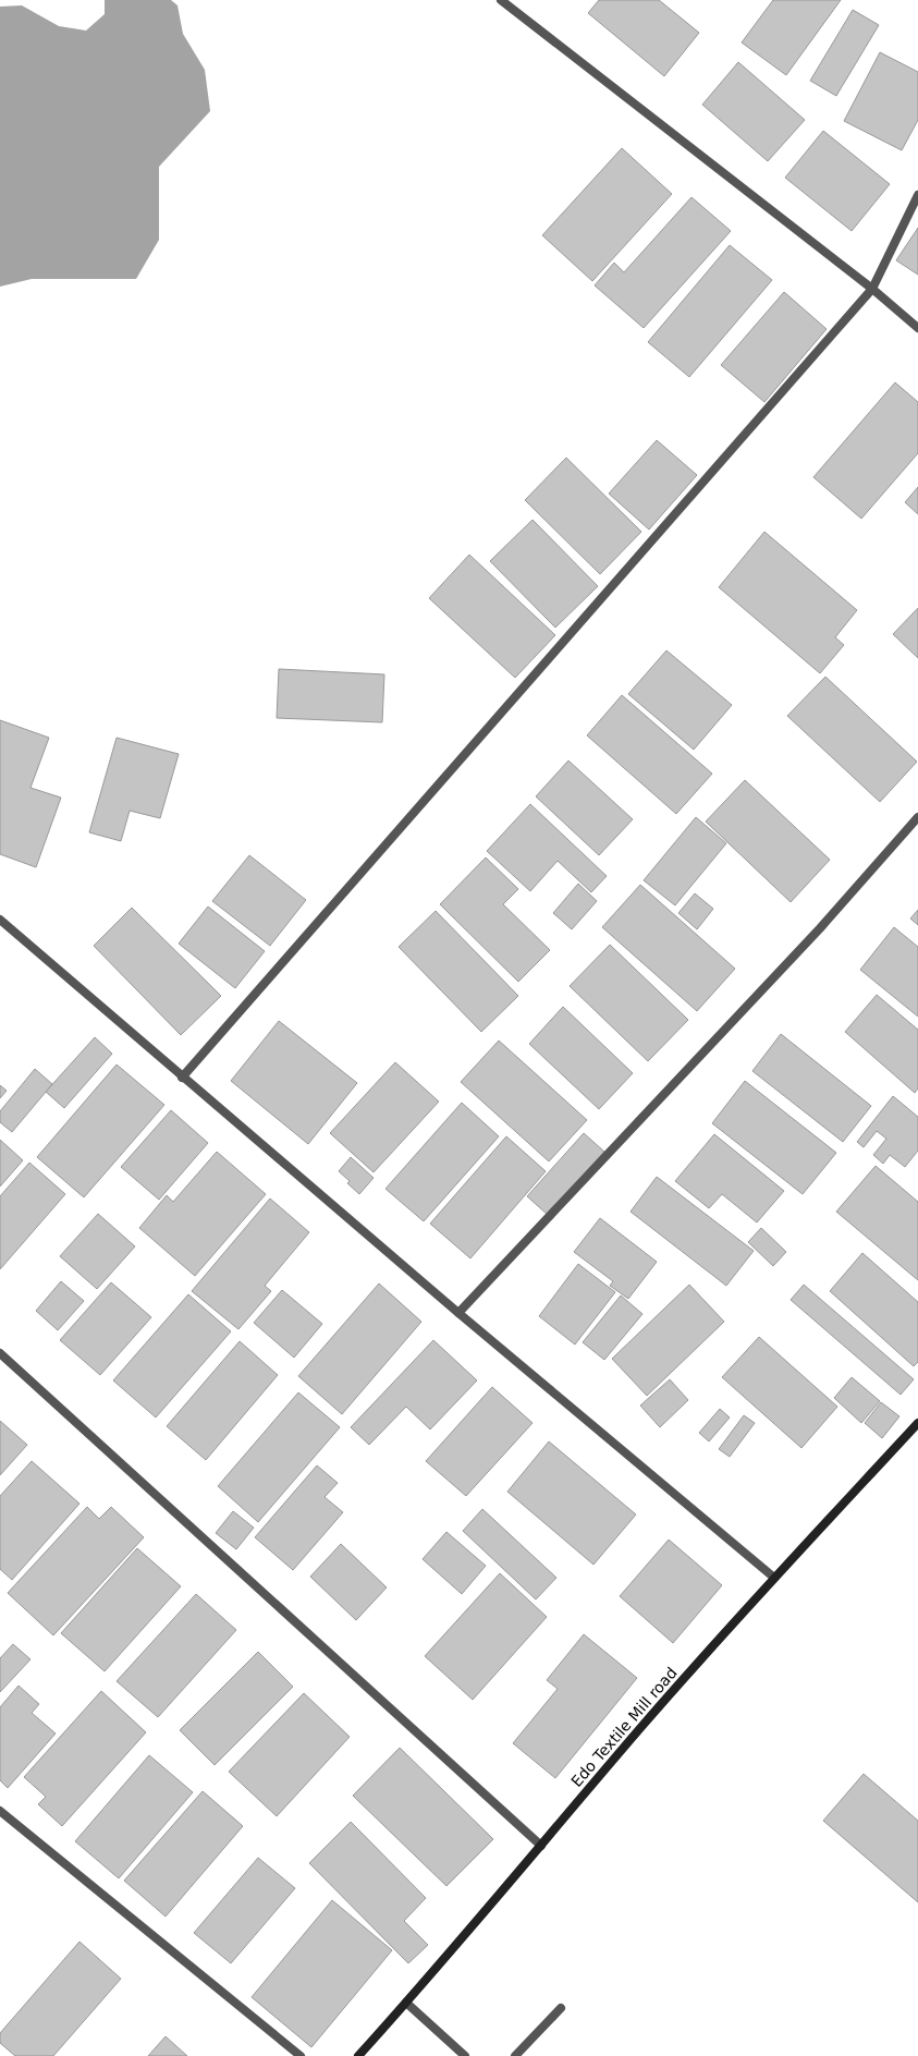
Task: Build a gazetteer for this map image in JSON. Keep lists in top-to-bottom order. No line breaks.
{"streets":{"street":["Edo Textile Mill road"]}}
